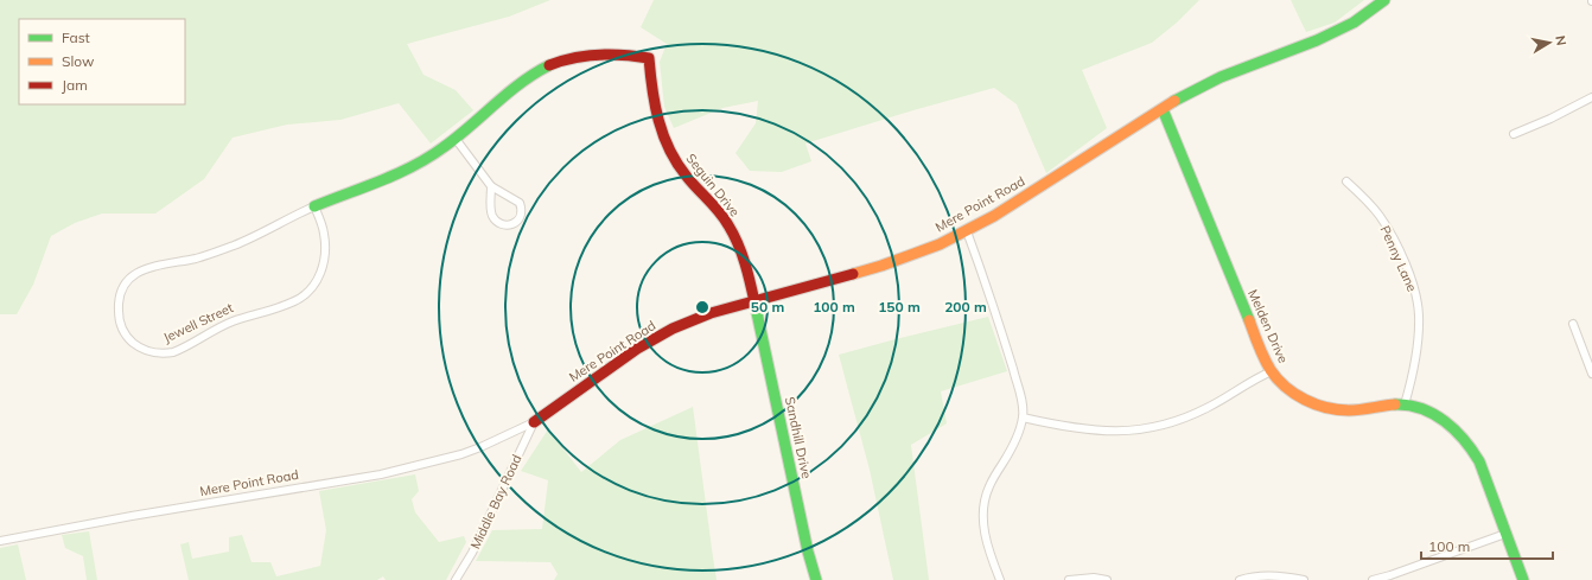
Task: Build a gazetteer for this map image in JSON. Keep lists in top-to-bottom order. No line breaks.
{"streets":{"street":["Seguin Drive","Mere Point Road","Penny Lane","Jewell Street","Melden Drive","Sandhill Drive","Middle Bay Road"]},"crossings":[["Seguin Drive","Mere Point Road"],["Seguin Drive","Jewell Street"],["Seguin Drive","Sandhill Drive"],["Mere Point Road","Melden Drive"],["Mere Point Road","Sandhill Drive"],["Mere Point Road","Middle Bay Road"],["Penny Lane","Melden Drive"]],"legend":["Fast","Slow","Jam"],"scale_bar":"100 m","north":"right","rings":["50 m","100 m","150 m","200 m"]}
